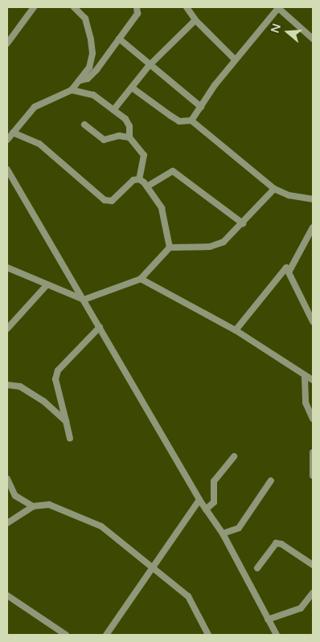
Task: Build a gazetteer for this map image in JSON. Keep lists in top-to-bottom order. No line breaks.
{"north":"left"}
